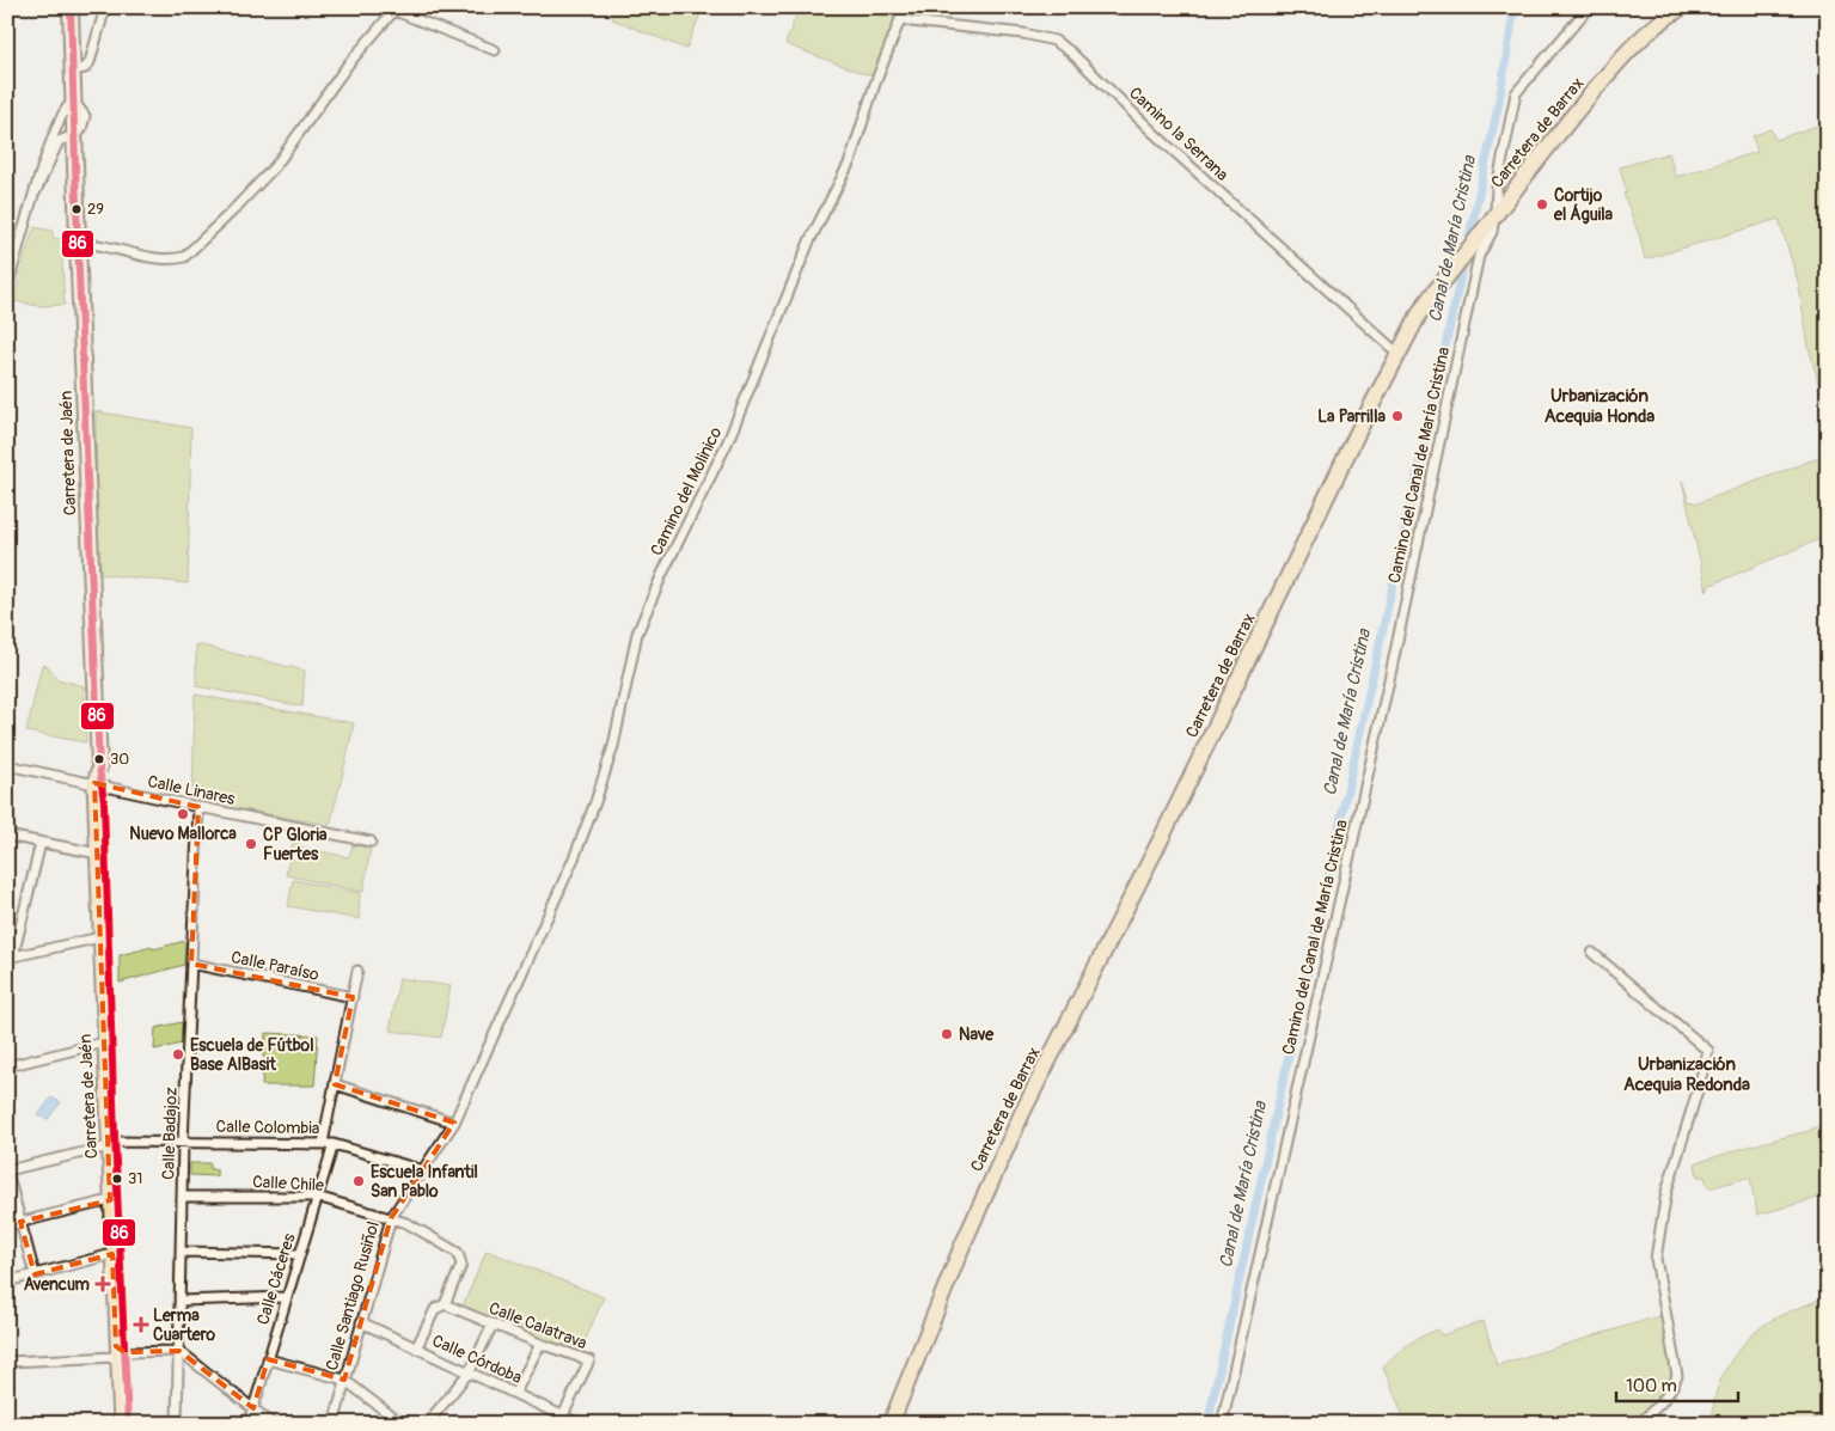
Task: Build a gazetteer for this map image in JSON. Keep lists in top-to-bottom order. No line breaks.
{"streets":{"highway":["Carretera de Barrax","Carretera de Jaén"],"street":["Camino la Serrana","Camino del Canal de María Cristina","Camino del Molinico","Calle Linares","Calle Paraíso","Calle Colombia","Calle Badajoz","Calle Chile","Calle Cáceres","Calle Santiago Rusiñol","Calle Calatrava","Calle Córdoba"]},"crossings":[["Carretera de Barrax","Camino la Serrana"],["Carretera de Barrax","Camino del Canal de María Cristina"],["Camino la Serrana","Camino del Molinico"],["Carretera de Jaén","Calle Linares"],["Carretera de Jaén","Calle Colombia"],["Camino del Molinico","Calle Santiago Rusiñol"],["Calle Linares","Calle Badajoz"],["Calle Paraíso","Calle Badajoz"],["Calle Colombia","Calle Badajoz"],["Calle Colombia","Calle Cáceres"],["Calle Colombia","Calle Santiago Rusiñol"],["Calle Badajoz","Calle Chile"],["Calle Chile","Calle Cáceres"],["Calle Chile","Calle Santiago Rusiñol"],["Calle Chile","Calle Calatrava"],["Calle Chile","Calle Córdoba"],["Calle Santiago Rusiñol","Calle Córdoba"],["Calle Calatrava","Calle Córdoba"]],"districts":["Urbanización Acequia Honda","Urbanización Acequia Redonda"],"water":["Canal de María Cristina"],"places":{"other":["Cortijo el Águila","29","La Parrilla","30","Nuevo Mallorca","CP Gloria Fuertes","Nave","Escuela de Fútbol Base AlBasit","31","Escuela Infantil San Pablo"],"health":["Avencum","Lerma Cuartero"]},"lines":["transit line 86"],"scale_bar":"100 m"}
